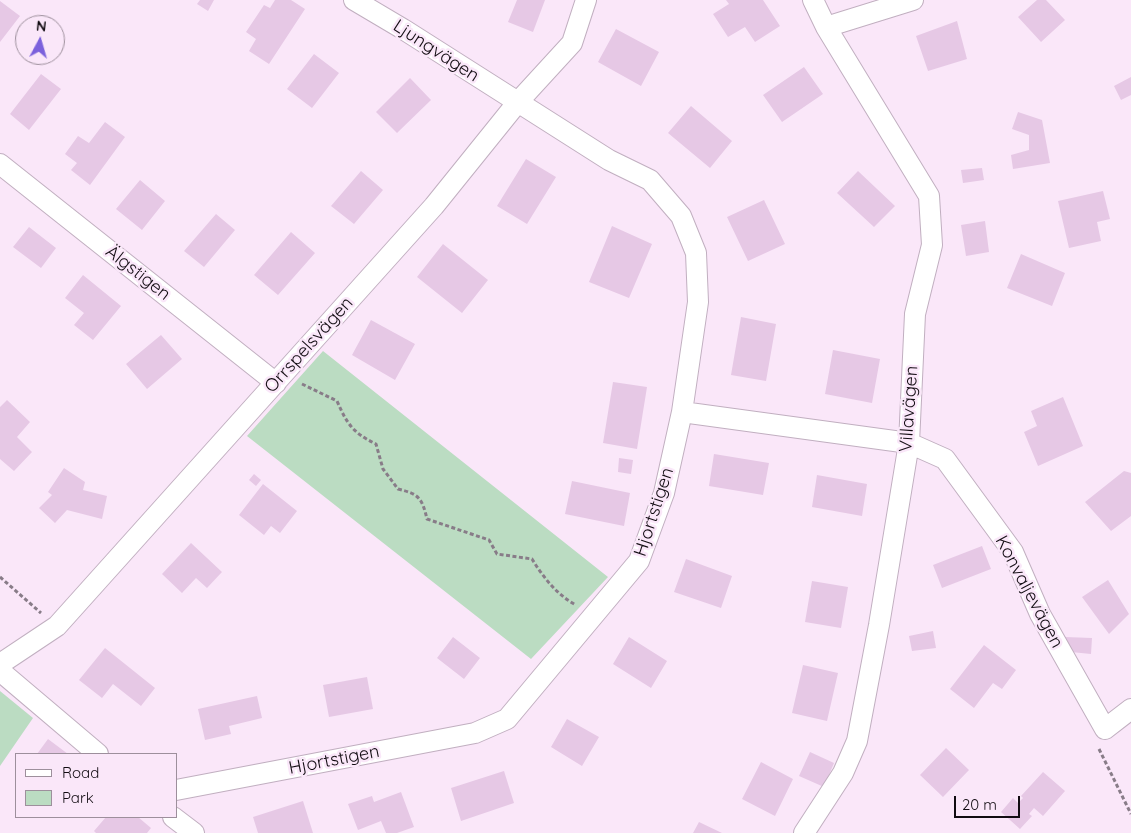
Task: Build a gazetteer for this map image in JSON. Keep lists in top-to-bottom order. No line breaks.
{"streets":{"street":["Ljungvägen","Älgstigen","Orrspelsvägen","Villavägen","Hjortstigen","Konvaljevägen"]},"crossings":[["Ljungvägen","Orrspelsvägen"],["Ljungvägen","Hjortstigen"],["Älgstigen","Orrspelsvägen"],["Orrspelsvägen","Hjortstigen"],["Villavägen","Konvaljevägen"],["Hjortstigen","Konvaljevägen"]],"legend":["Road","Park"],"scale_bar":"20 m","north":"top"}
